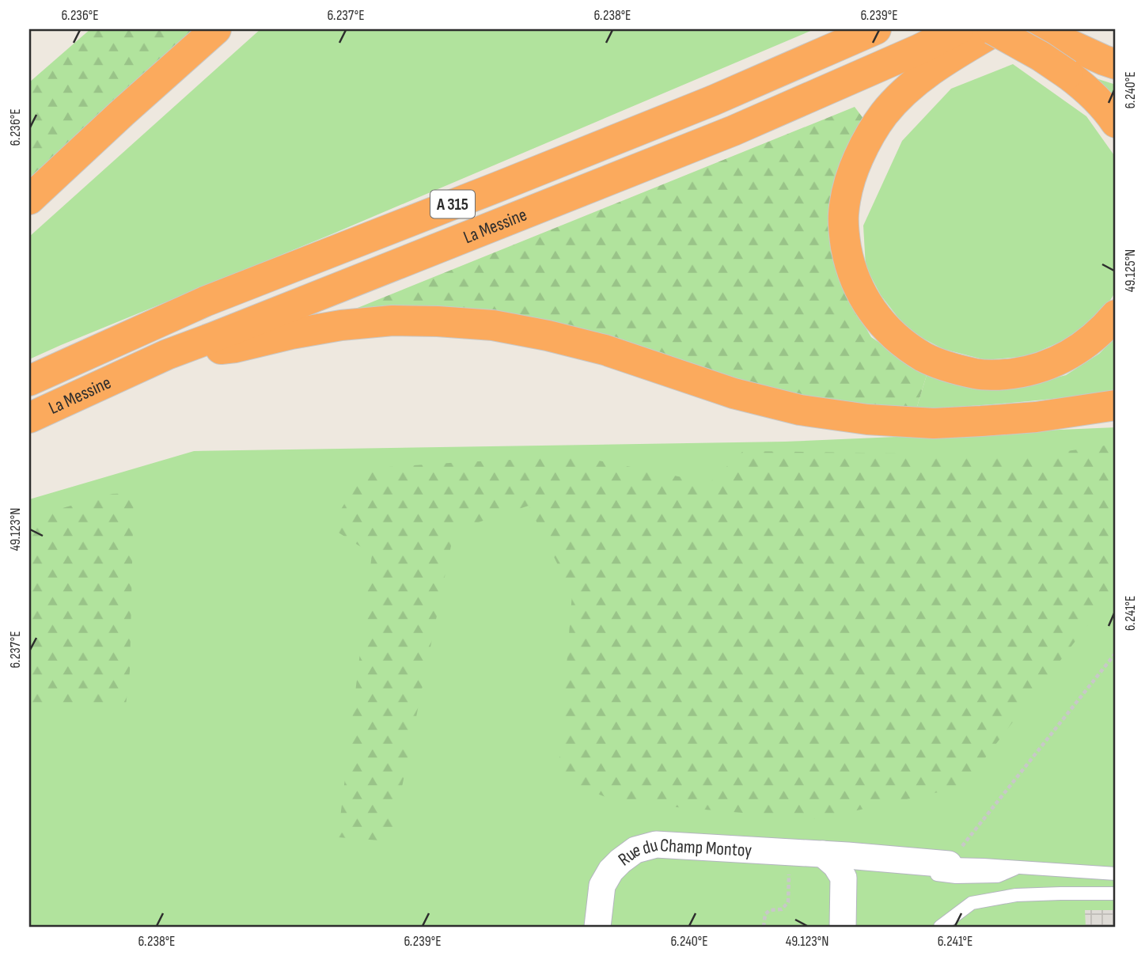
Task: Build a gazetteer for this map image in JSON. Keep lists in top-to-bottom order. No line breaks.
{"streets":{"highway":["A 315","La Messine"],"street":["Rue du Champ Montoy"]},"coordinates":["6.236°E","6.237°E","6.238°E","6.239°E","6.240°E","49.125°N","49.123°N","6.241°E"]}
